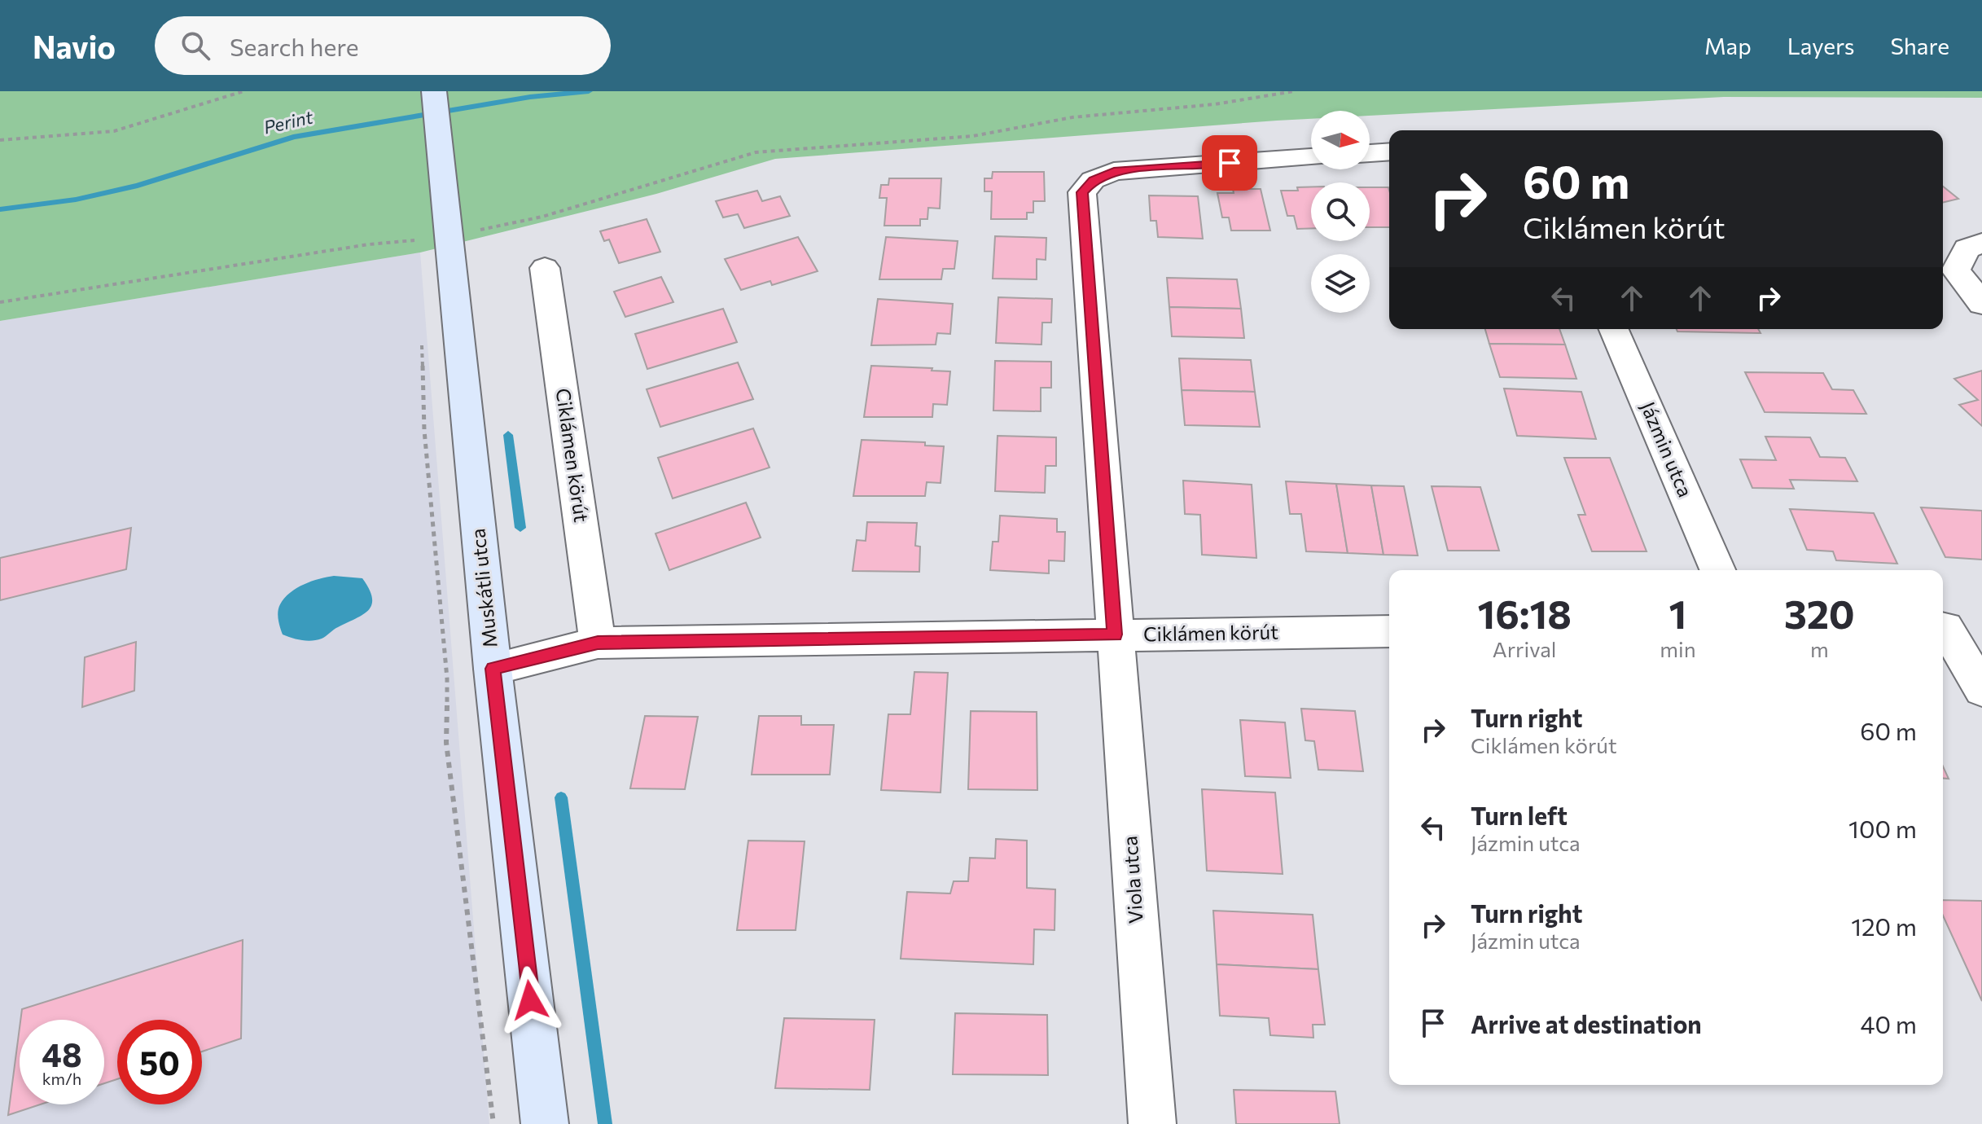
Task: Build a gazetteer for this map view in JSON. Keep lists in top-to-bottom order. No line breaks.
{"streets":{"main road":["Muskátli utca"],"street":["Jázmin utca","Ciklámen körút","Viola utca"]},"crossings":[["Ciklámen körút","Muskátli utca"],["Ciklámen körút","Viola utca"]],"water":["Perint"],"north":"right","page":{"header":"Navio","search":"Search here","nav":["Map","Layers","Share"],"turn":["60 m","Ciklámen körút"],"eta":["16:18","Arrival","1","min","320","m"],"list":[{"name":"Turn right","note":"Ciklámen körút","value":"60 m"},{"name":"Turn left","note":"Jázmin utca","value":"100 m"},{"name":"Turn right","note":"Jázmin utca","value":"120 m"},{"name":"Arrive at destination","value":"40 m"}],"speed":"48 km/h","limit":"50"}}
